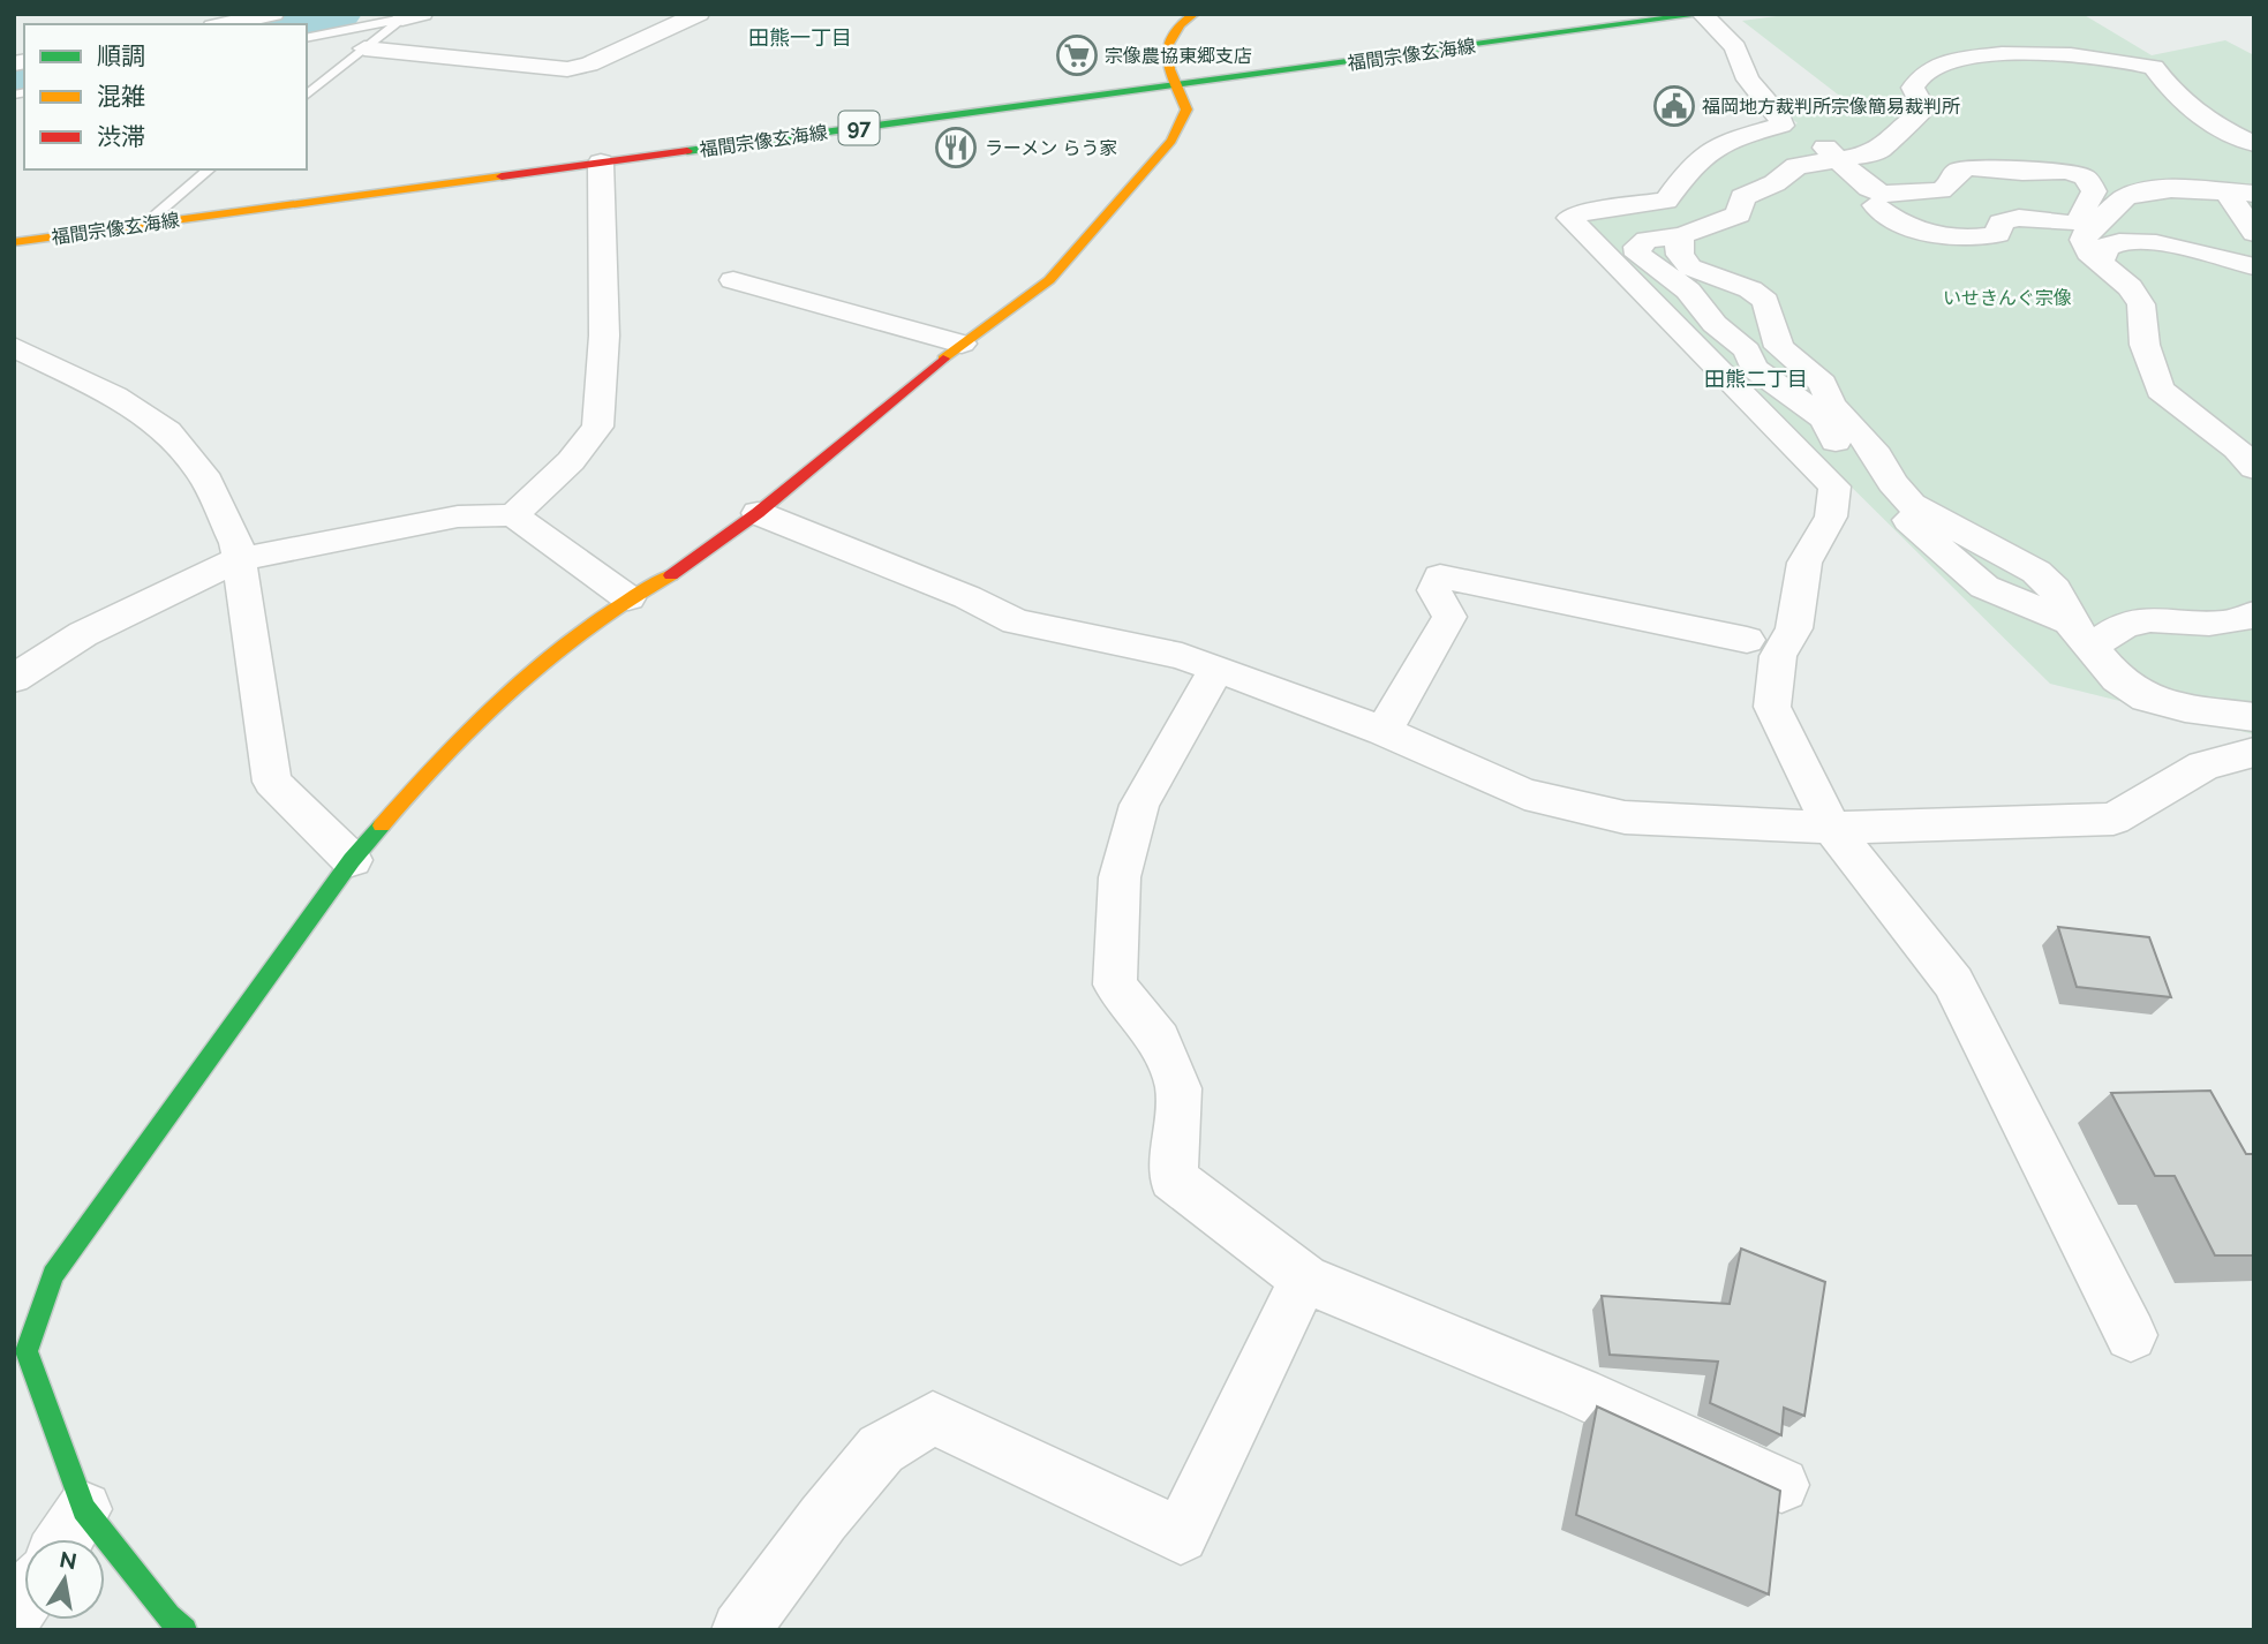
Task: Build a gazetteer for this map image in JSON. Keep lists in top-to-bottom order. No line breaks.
{"streets":{"street":["福間宗像玄海線","97"]},"districts":["田熊一丁目","田熊二丁目"],"parks":["いせきんぐ宗像"],"places":{"supermarket":["宗像農協東郷支店"],"public building":["福岡地方裁判所宗像簡易裁判所"],"restaurant":["ラーメン らう家"]},"legend":["順調","混雑","渋滞"],"north":"top"}
